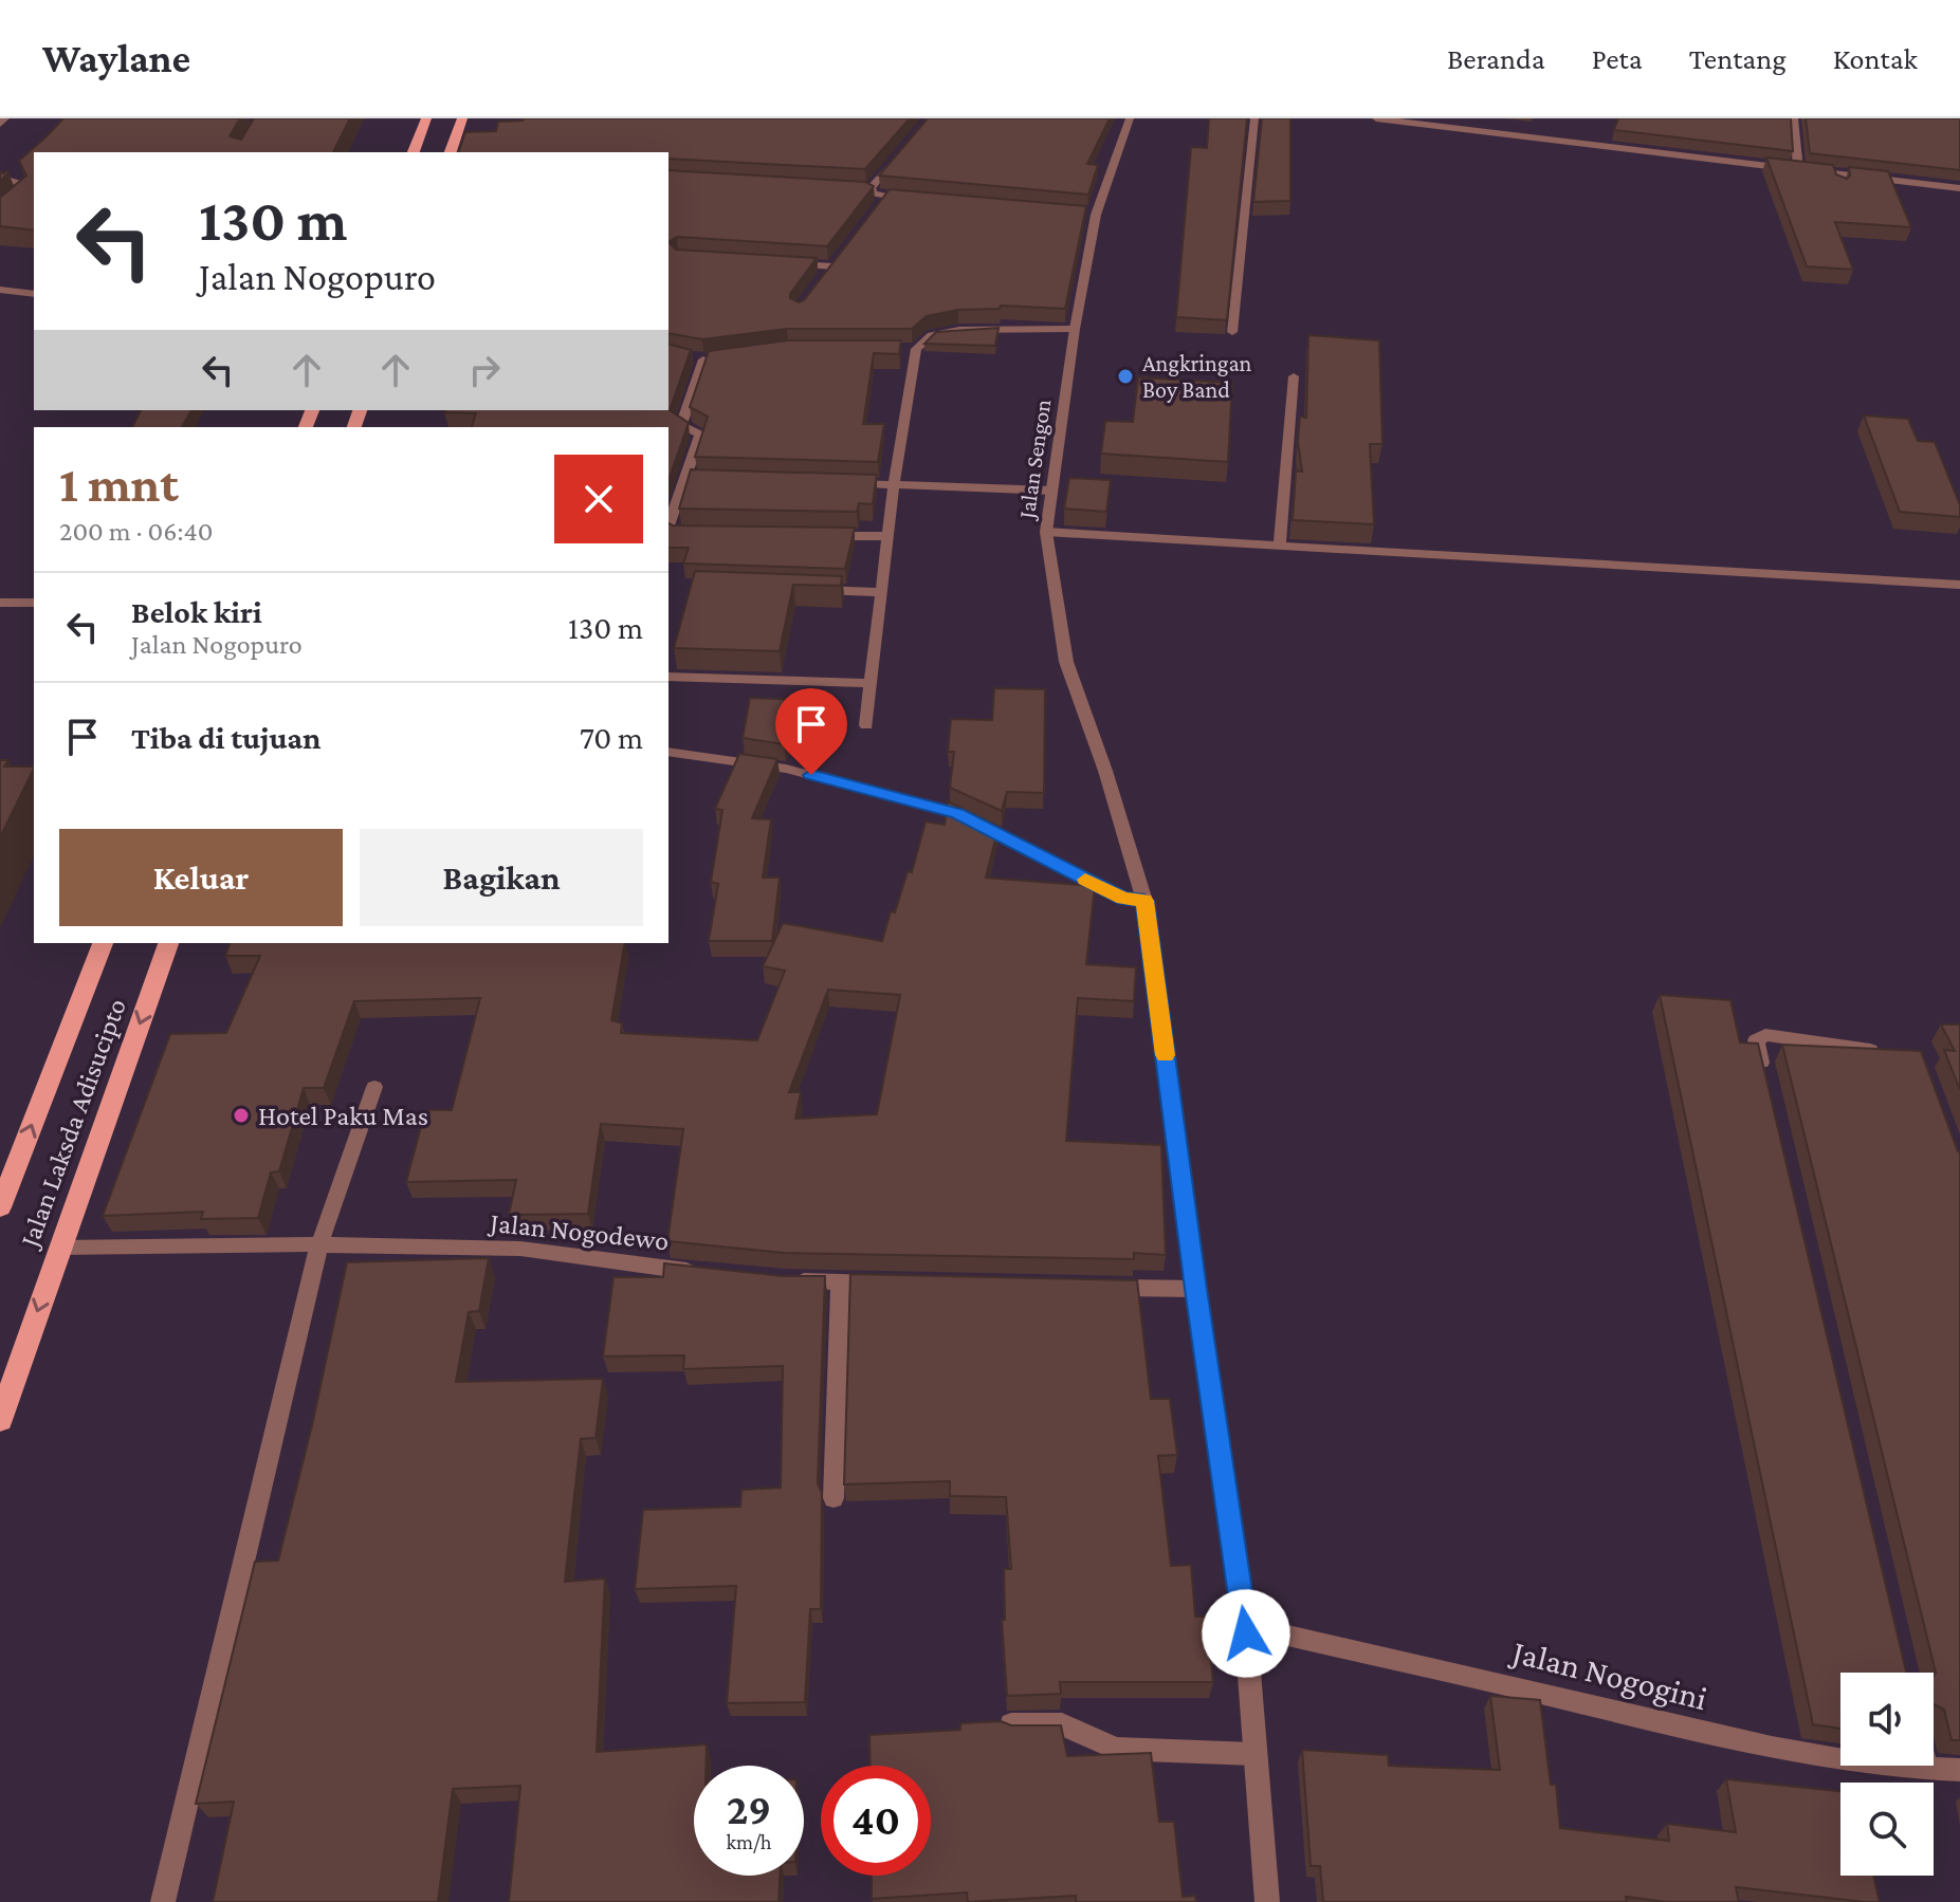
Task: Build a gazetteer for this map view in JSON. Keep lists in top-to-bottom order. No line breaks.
{"streets":{"main road":["Jalan Laksda Adisucipto"],"street":["Jalan Sengon","Jalan Nogodewo","Jalan Nogogini"]},"crossings":[["Jalan Sengon","Jalan Nogogini"],["Jalan Laksda Adisucipto","Jalan Nogodewo"]],"places":["Angkringan Boy Band","Hotel Paku Mas"],"page":{"header":"Waylane","nav":["Beranda","Peta","Tentang","Kontak"],"turn":["130 m","Jalan Nogopuro"],"heading":["1 mnt","200 m · 06:40"],"list":[{"name":"Belok kiri","note":"Jalan Nogopuro","value":"130 m"},{"name":"Tiba di tujuan","value":"70 m"}],"buttons":["Keluar","Bagikan"],"speed":"29 km/h","limit":"40"}}
